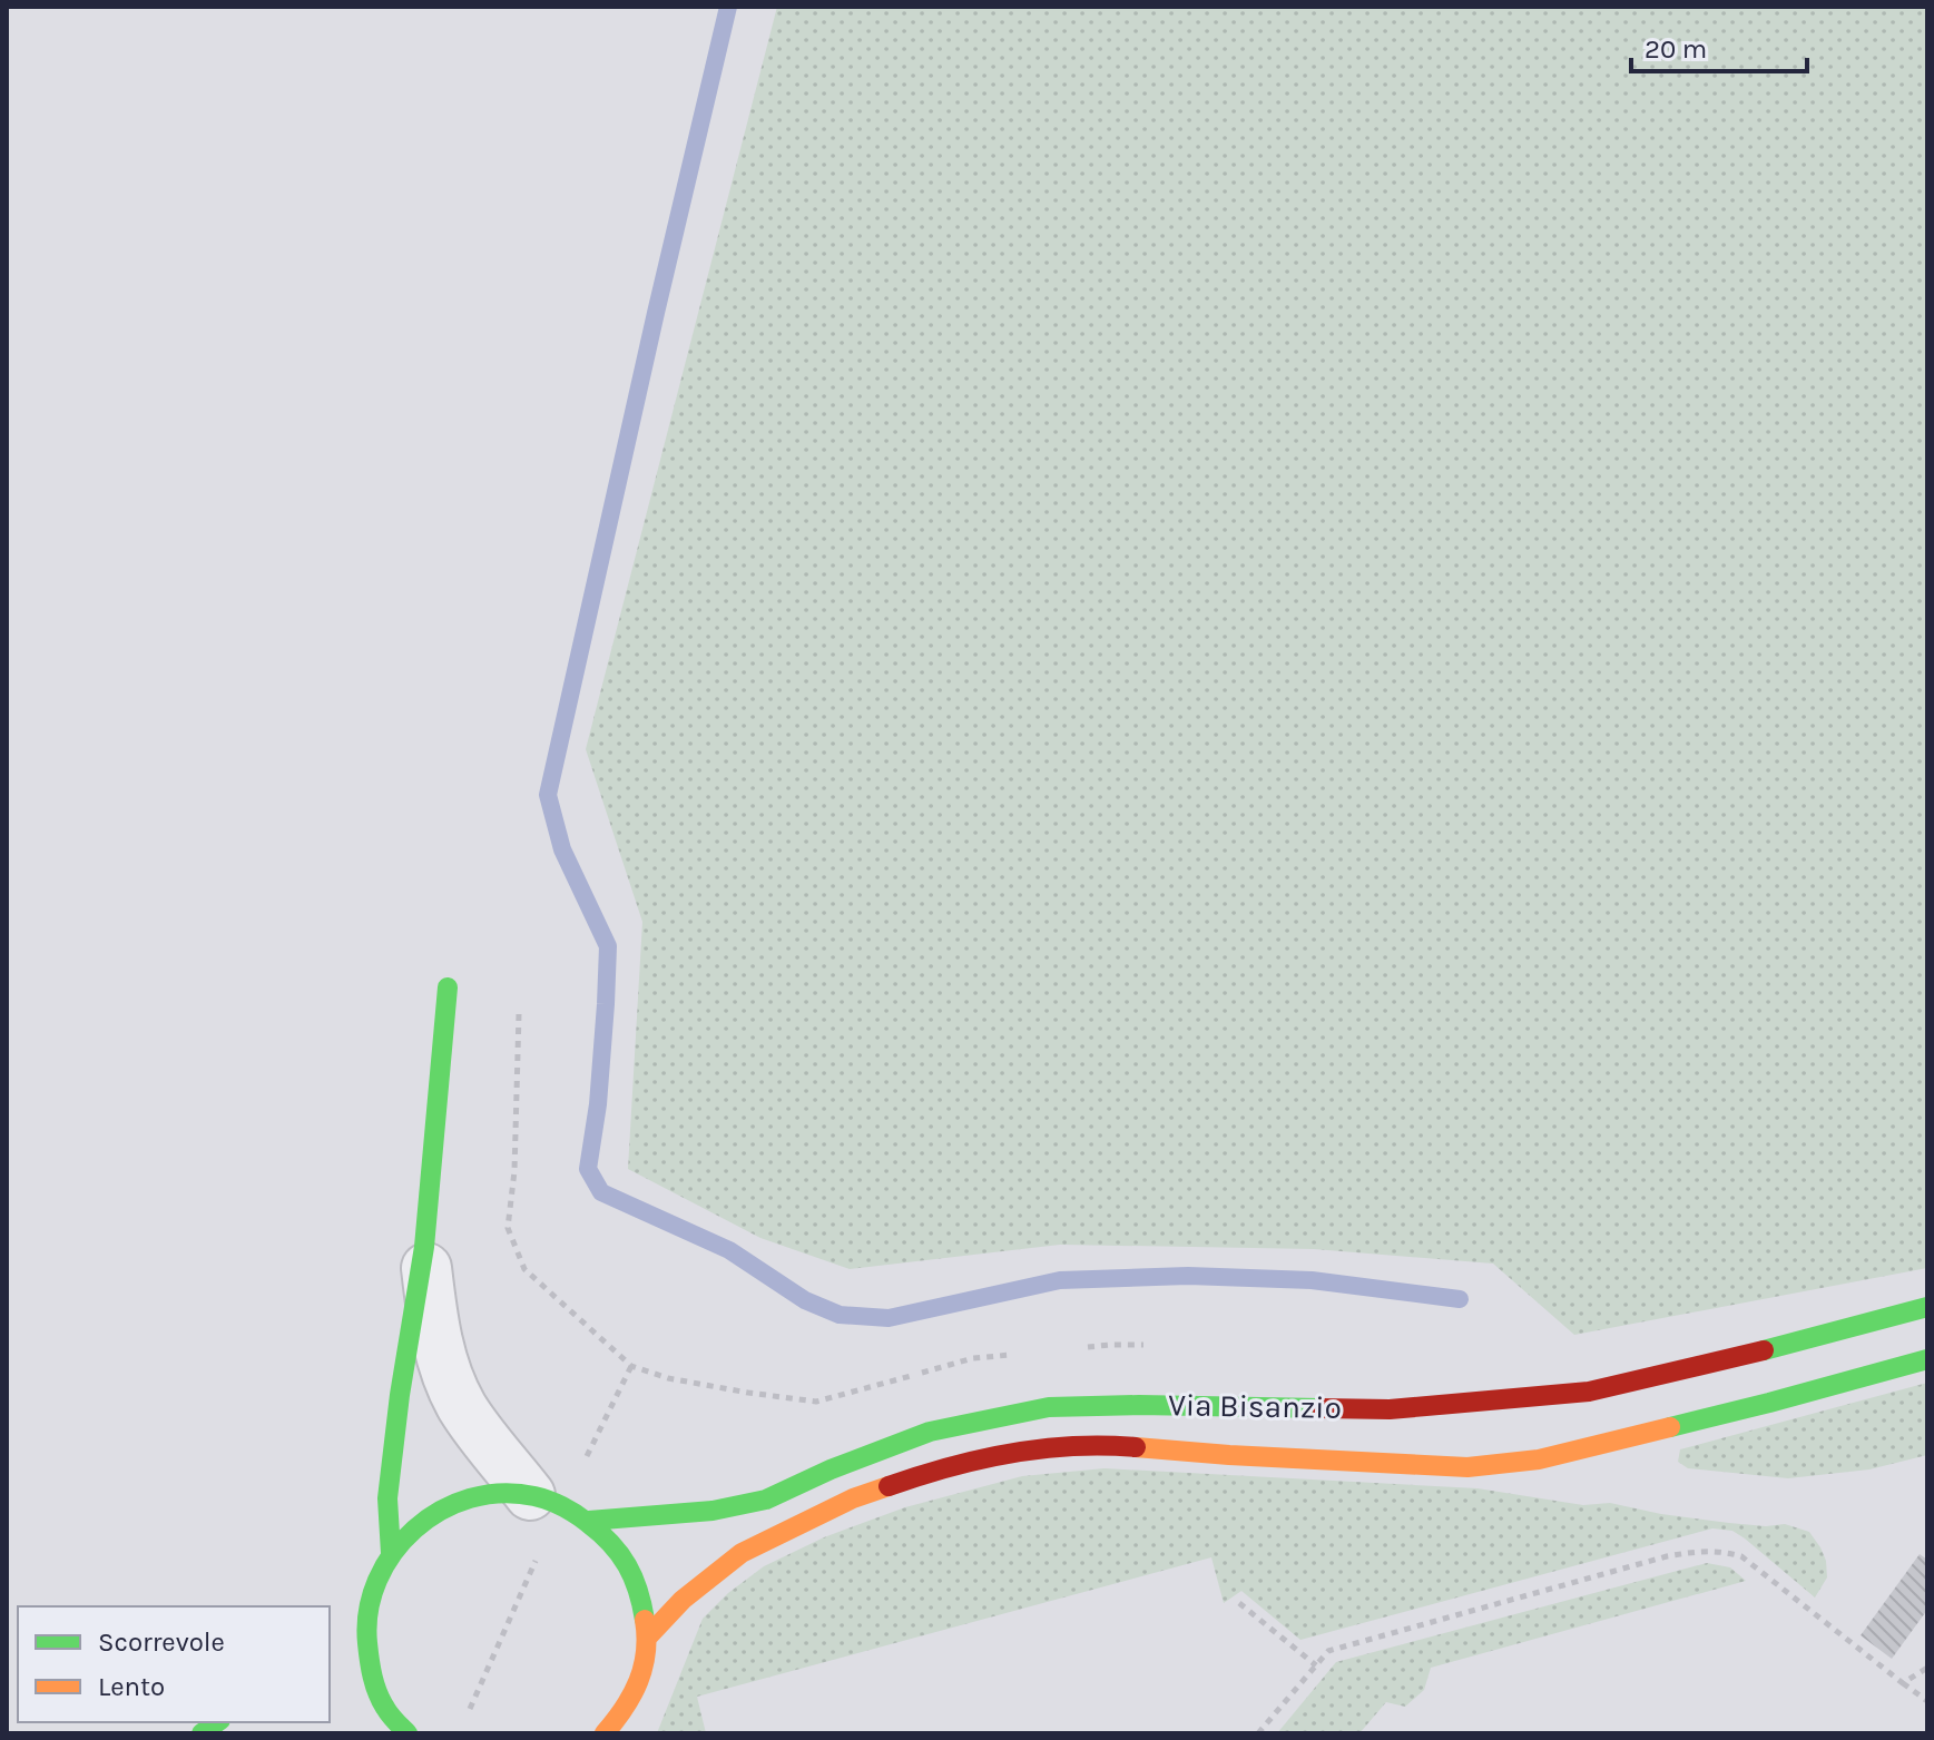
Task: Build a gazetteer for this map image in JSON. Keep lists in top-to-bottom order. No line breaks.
{"streets":{"main road":["Via Bisanzio"]},"legend":["Scorrevole","Lento"],"scale_bar":"20 m"}
